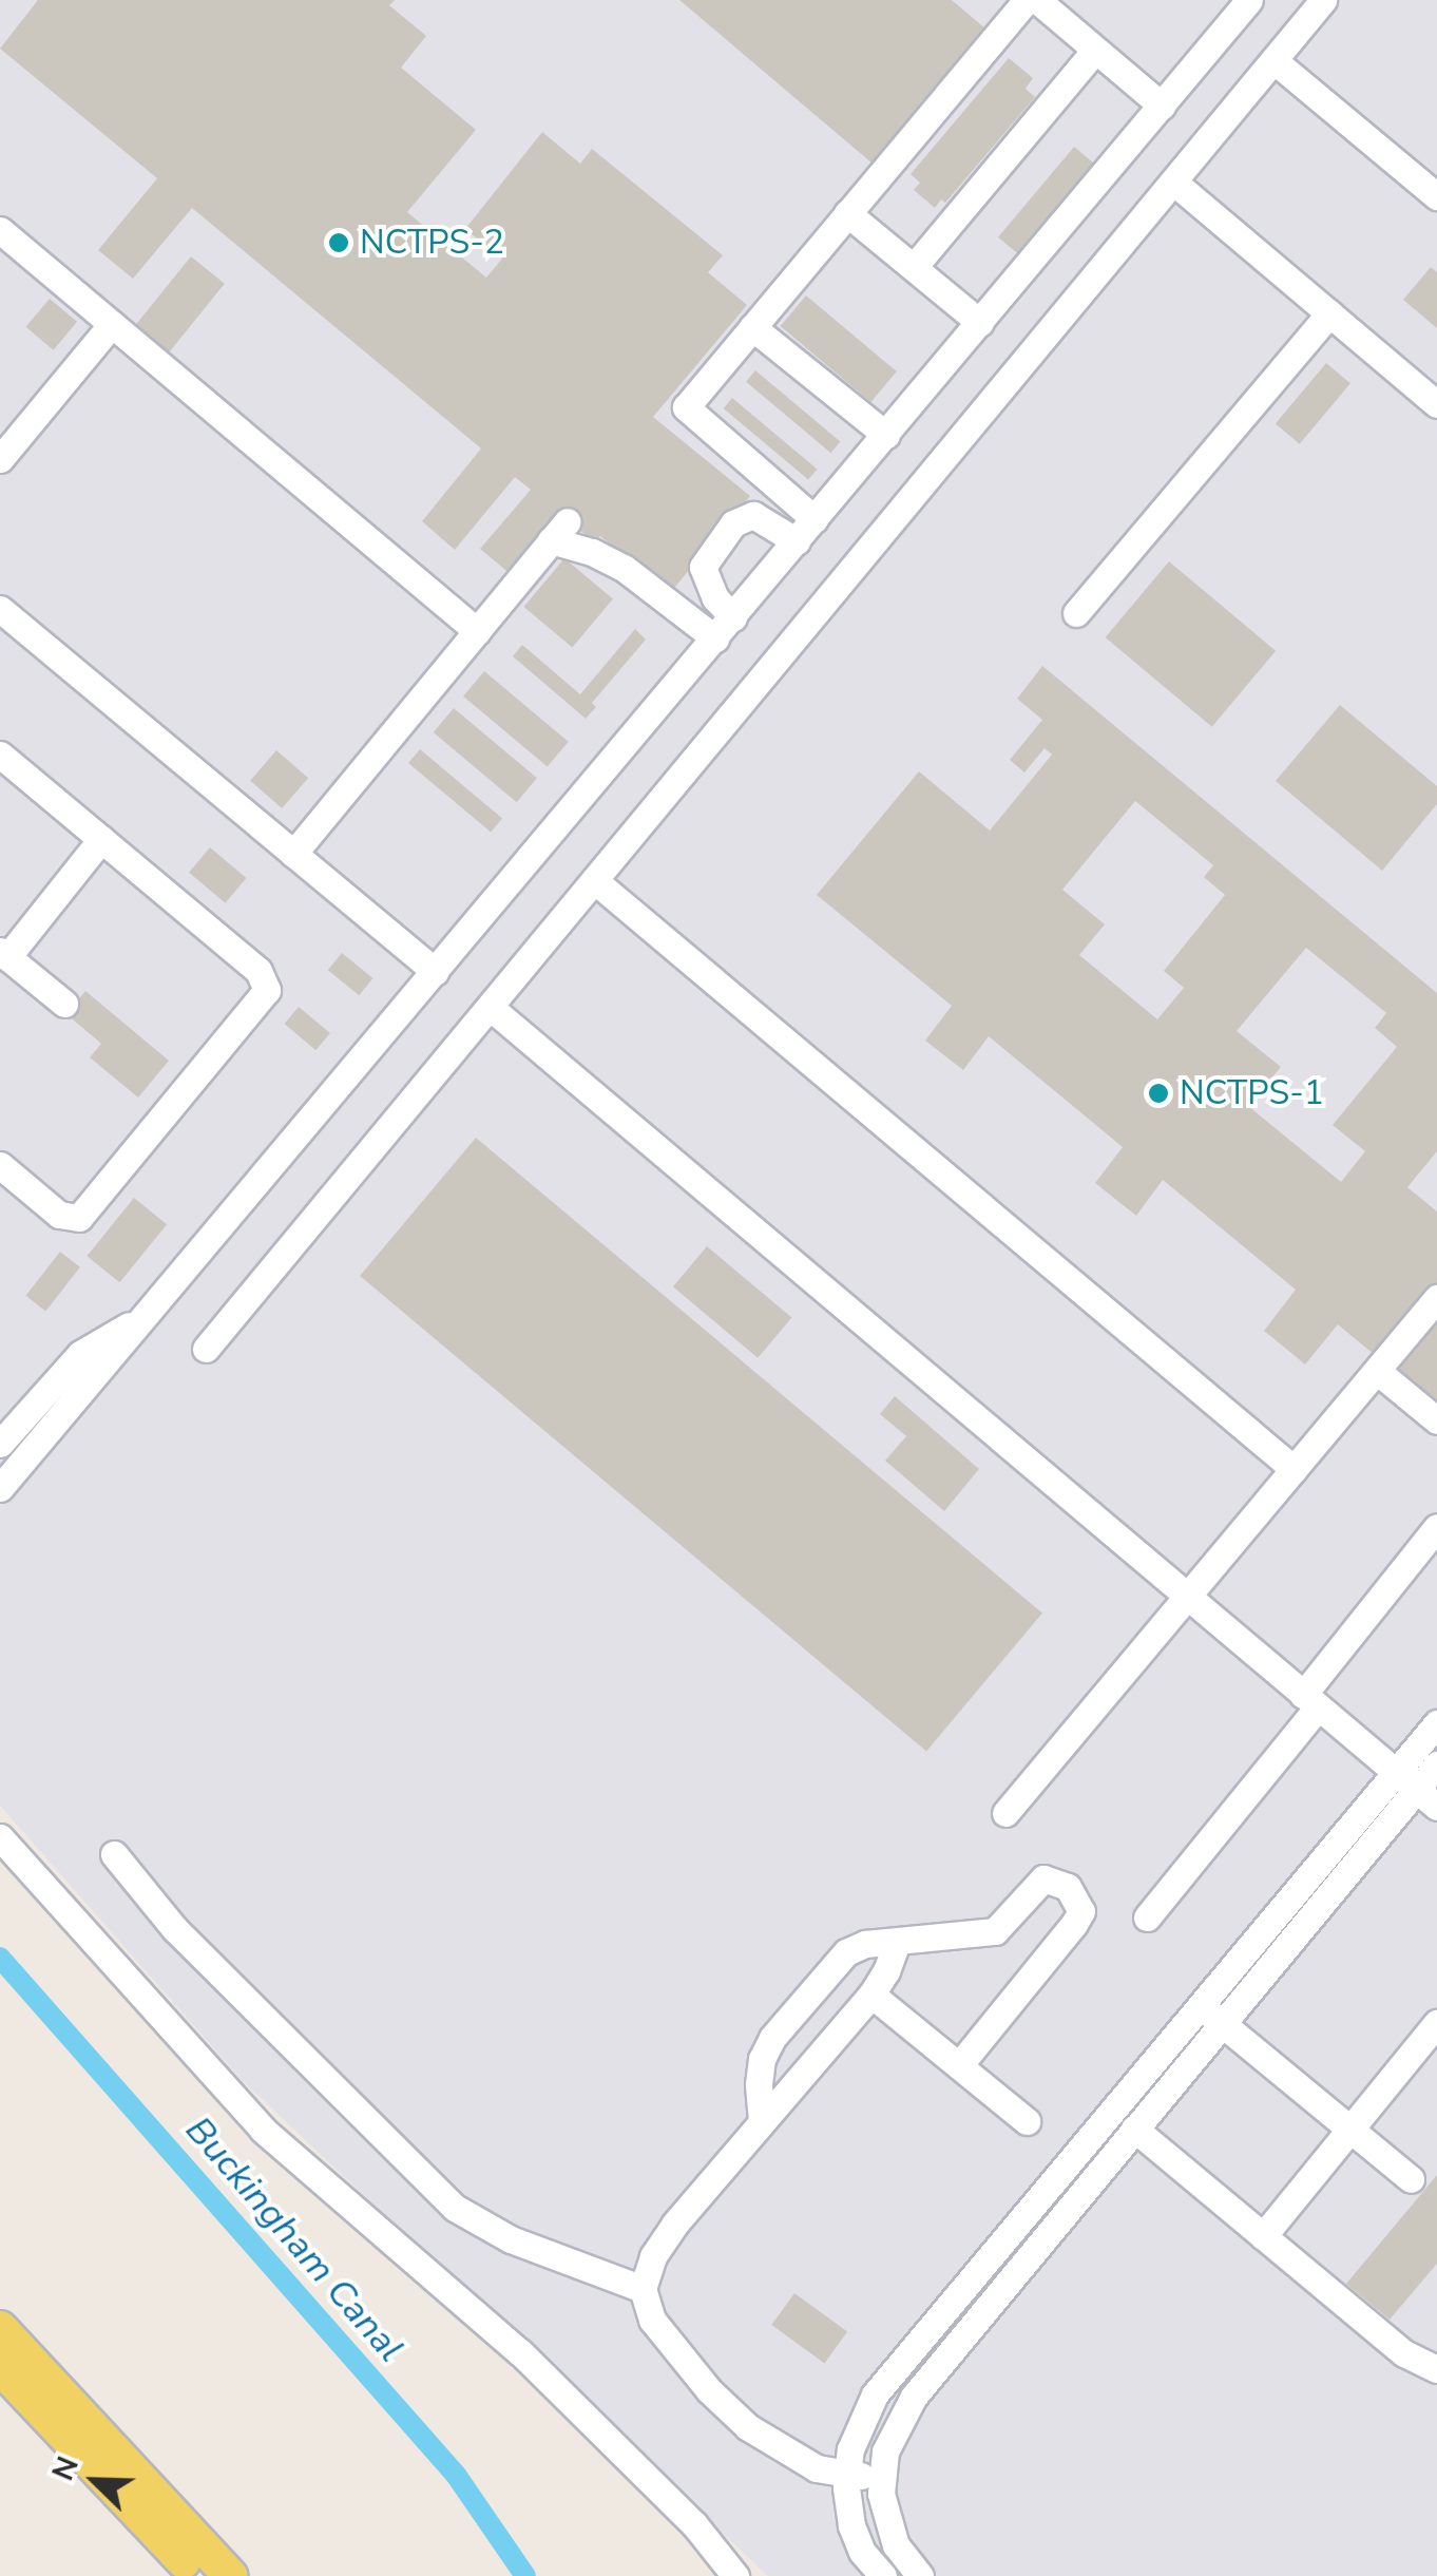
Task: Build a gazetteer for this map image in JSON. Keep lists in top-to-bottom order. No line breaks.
{"water":["Buckingham Canal"],"places":["NCTPS-2","NCTPS-1"],"north":"top left"}
